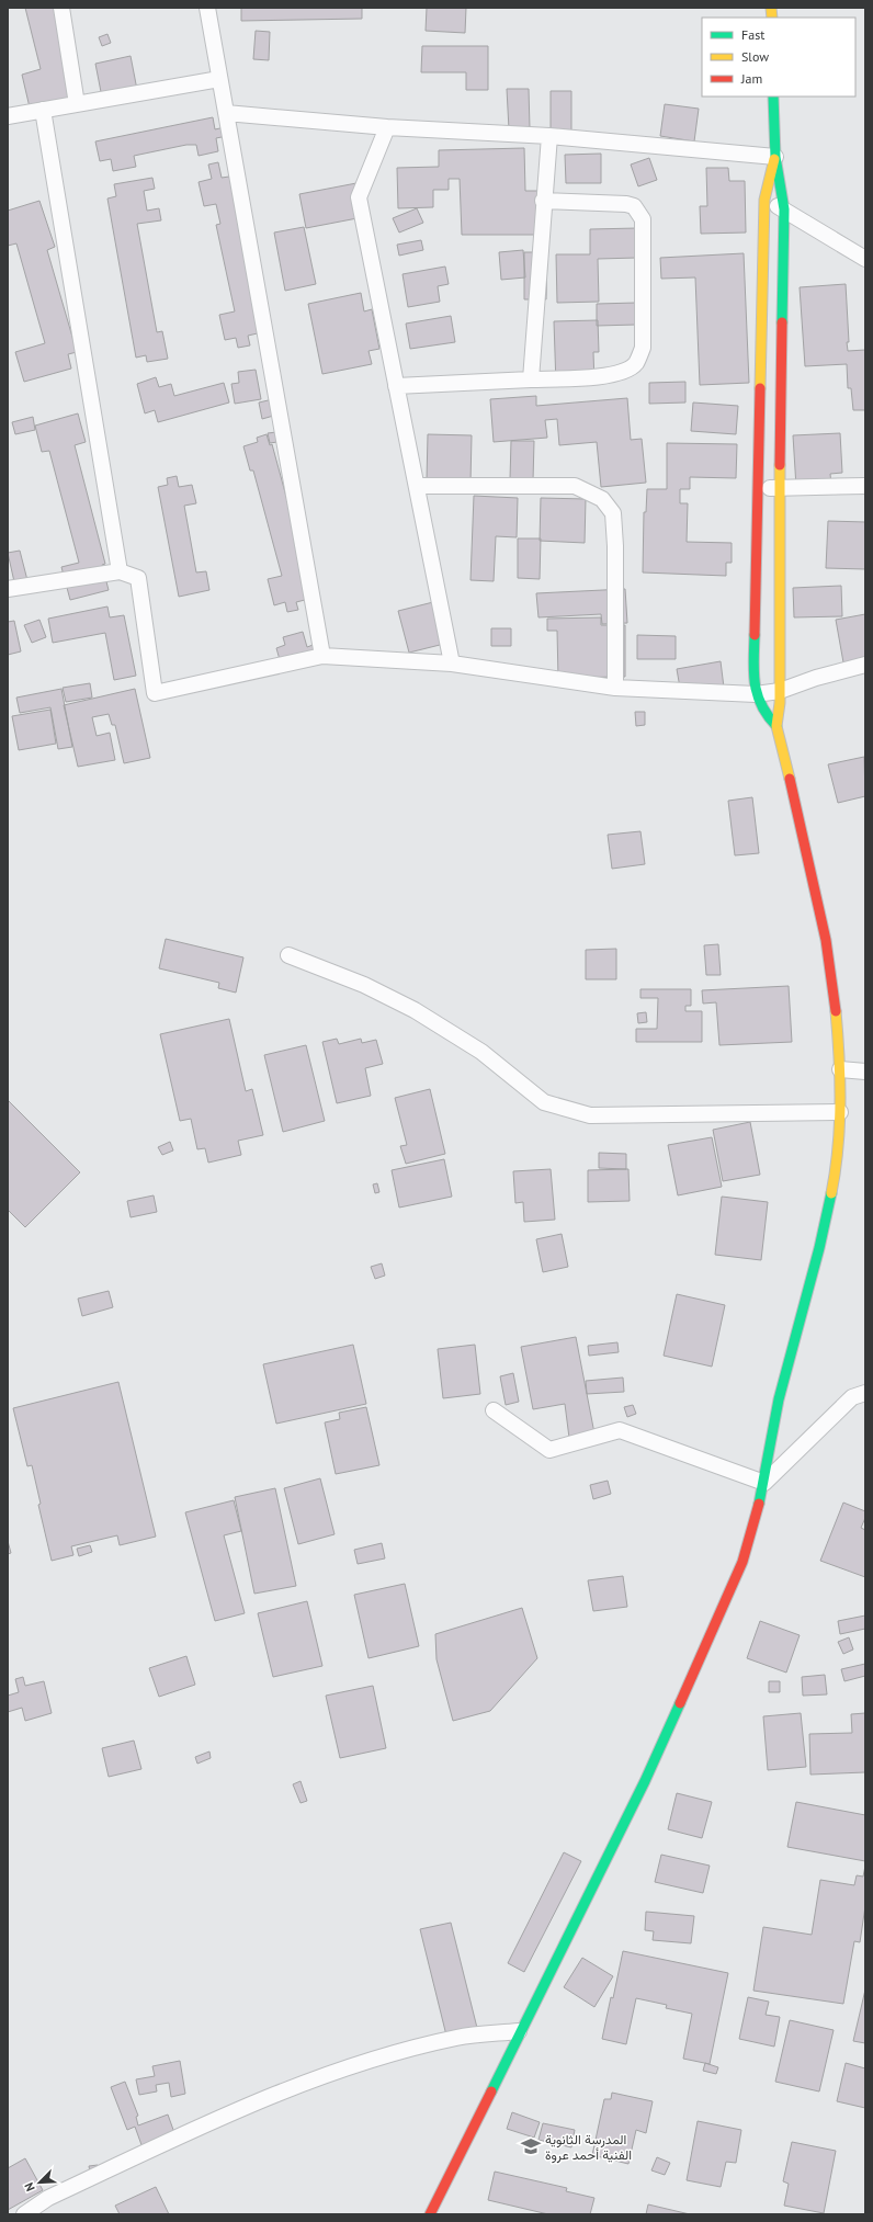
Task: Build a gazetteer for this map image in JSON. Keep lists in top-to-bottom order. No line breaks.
{"places":{"school or university":["المدرسة الثانوية الفنية أحمد عروة"]},"legend":["Fast","Slow","Jam"],"north":"bottom left"}
